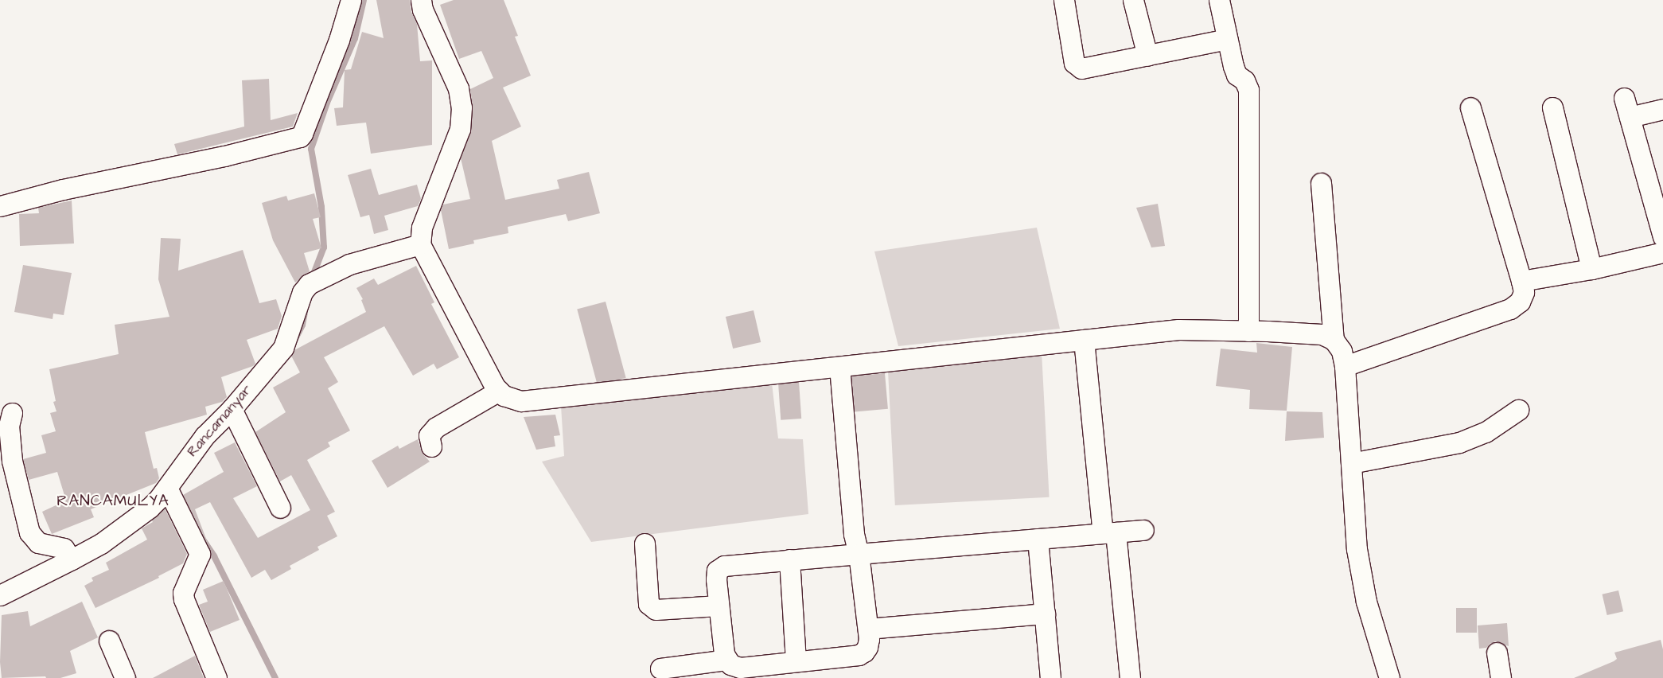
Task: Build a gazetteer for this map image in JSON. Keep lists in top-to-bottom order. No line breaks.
{"streets":{"street":["Rancamanyar"]},"districts":["RANCAMULYA"]}
